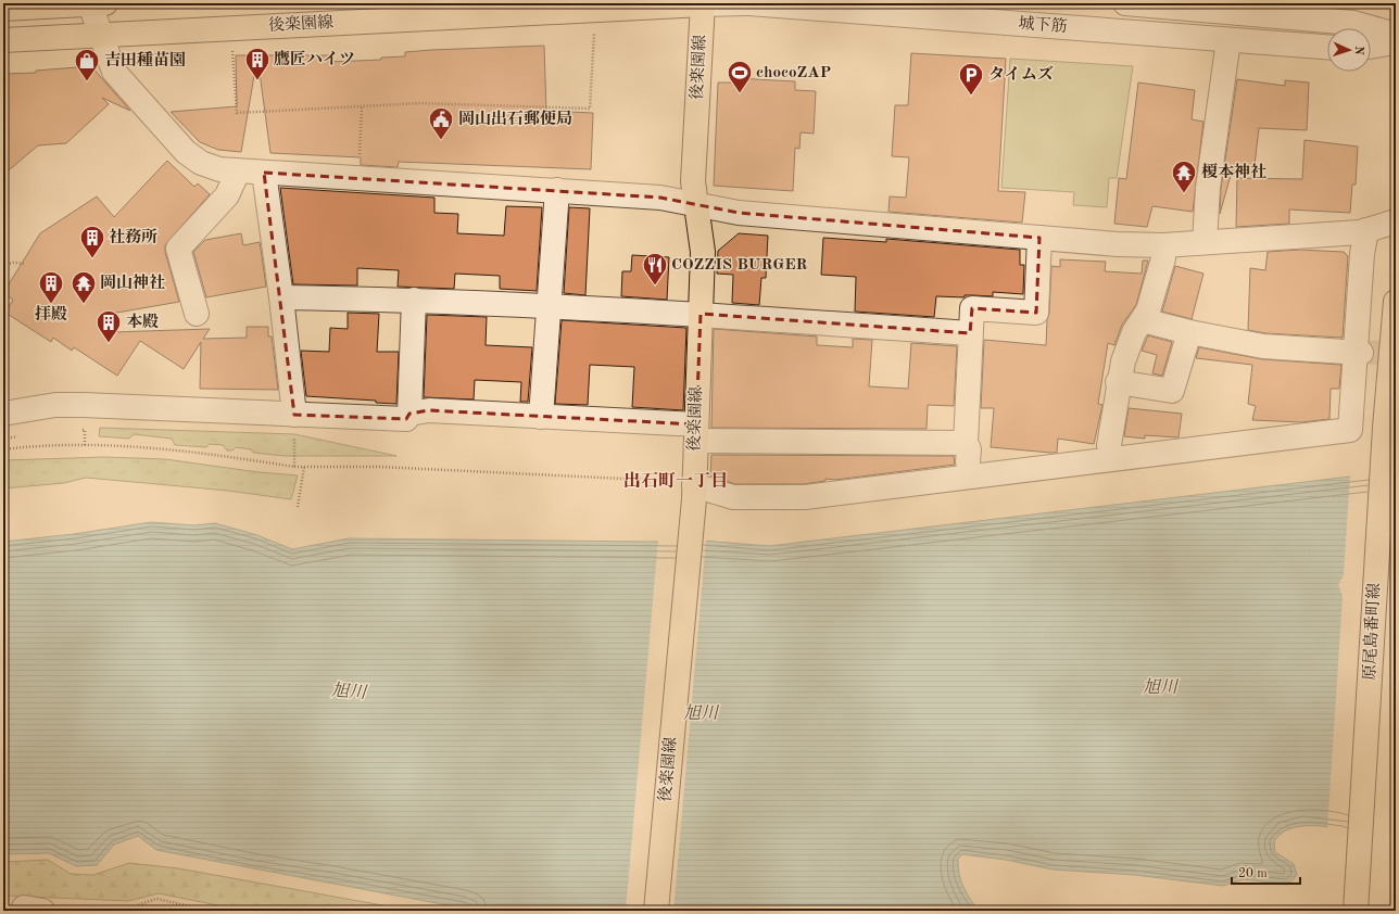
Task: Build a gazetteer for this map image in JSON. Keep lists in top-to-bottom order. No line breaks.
{"streets":{"main road":["後楽園線","原尾島番町線"],"street":["城下筋"]},"districts":["出石町一丁目"],"water":["旭川"],"places":{"building":["鷹匠ハイツ","社務所","拝殿","本殿"],"shop":["吉田種苗園"],"sports":["chocoZAP"],"parking":["タイムズ"],"public building":["岡山出石郵便局"],"temple":["榎本神社","岡山神社"],"restaurant":["COZZIS BURGER"]},"scale_bar":"20 m","north":"right"}
